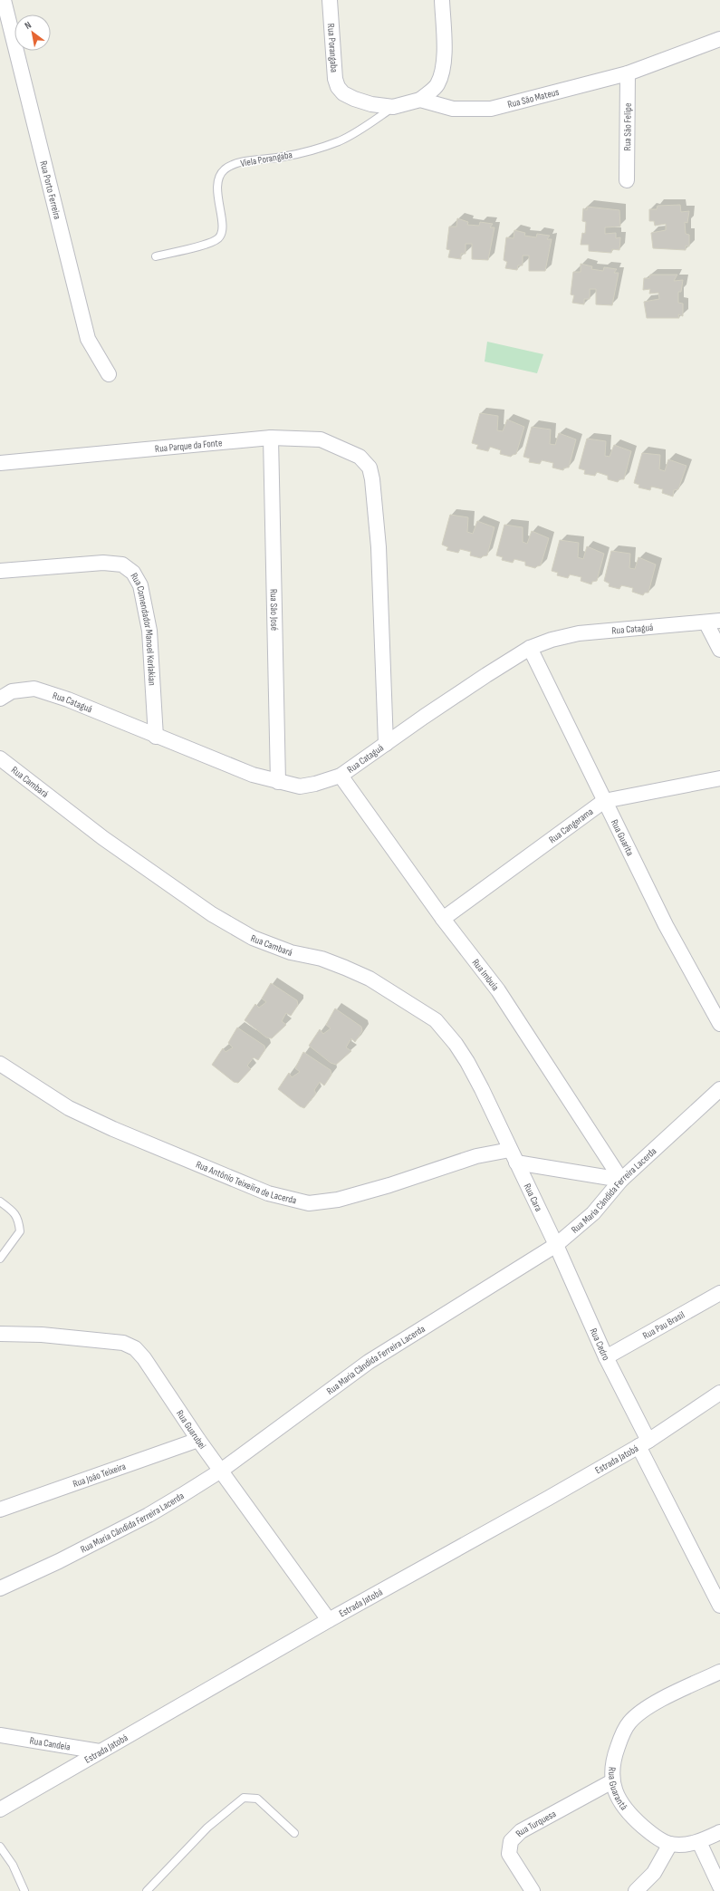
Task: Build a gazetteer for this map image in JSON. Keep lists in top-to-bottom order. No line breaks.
{"streets":{"street":["Rua Porangaba","Rua São Mateus","Rua São Felipe","Rua Porto Ferreira","Rua Parque da Fonte","Rua São José","Rua Cataguá","Rua Comendador Manoel Kerlakian","Rua Cambará","Rua Cangerama","Rua Guarita","Rua Imbuia","Rua Antônio Teixeiira de Lacerda","Rua Maria Cândida Ferreira Lacerda","Rua Cara","Rua Pau Brasil","Rua Cedro","Rua Guarubei","Estrada Jatobá","Rua João Teixeira","Rua Candeia","Rua Guarantâ","Rua Turquesa"],"lane":["Viela Porangaba"]},"crossings":[["Rua Porangaba","Viela Porangaba"],["Rua São Mateus","Rua São Felipe"],["Rua Parque da Fonte","Rua São José"],["Rua Parque da Fonte","Rua Cataguá"],["Rua São José","Rua Cataguá"],["Rua Cataguá","Rua Comendador Manoel Kerlakian"],["Rua Cataguá","Rua Guarita"],["Rua Cataguá","Rua Imbuia"],["Rua Cambará","Rua Antônio Teixeiira de Lacerda"],["Rua Cambará","Rua Cara"],["Rua Cangerama","Rua Guarita"],["Rua Cangerama","Rua Imbuia"],["Rua Imbuia","Rua Maria Cândida Ferreira Lacerda"],["Rua Antônio Teixeiira de Lacerda","Rua Cara"],["Rua Maria Cândida Ferreira Lacerda","Rua Cara"],["Rua Maria Cândida Ferreira Lacerda","Rua Cedro"],["Rua Maria Cândida Ferreira Lacerda","Rua Guarubei"],["Rua Cara","Rua Cedro"],["Rua Pau Brasil","Rua Cedro"],["Rua Cedro","Estrada Jatobá"],["Rua Guarubei","Estrada Jatobá"],["Rua Guarubei","Rua João Teixeira"],["Estrada Jatobá","Rua Candeia"],["Rua Guarantâ","Rua Turquesa"]],"north":"top left"}
